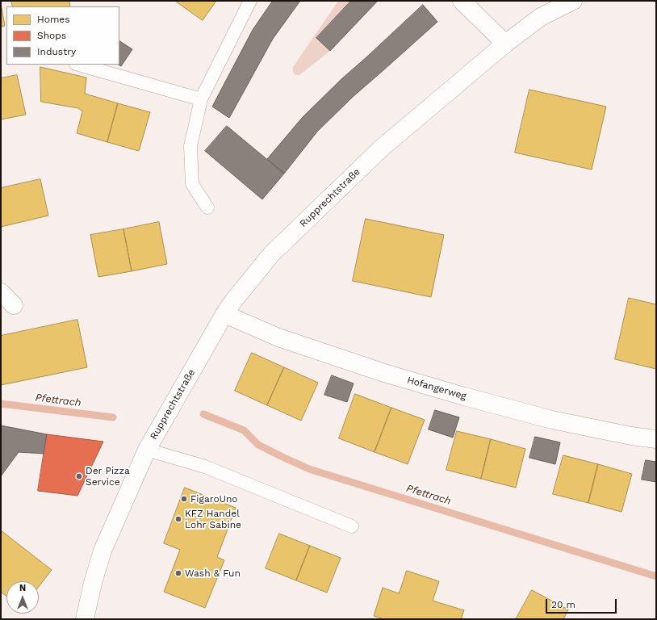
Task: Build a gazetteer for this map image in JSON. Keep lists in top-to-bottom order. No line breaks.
{"streets":{"main road":["Rupprechtstraße","Hofangerweg"]},"crossings":[["Rupprechtstraße","Hofangerweg"]],"water":["Pfettrach"],"places":["Der Pizza Service","FigaroUno","KFZ Handel Lohr Sabine","Wash & Fun"],"legend":["Homes","Shops","Industry"],"scale_bar":"20 m","north":"top"}
